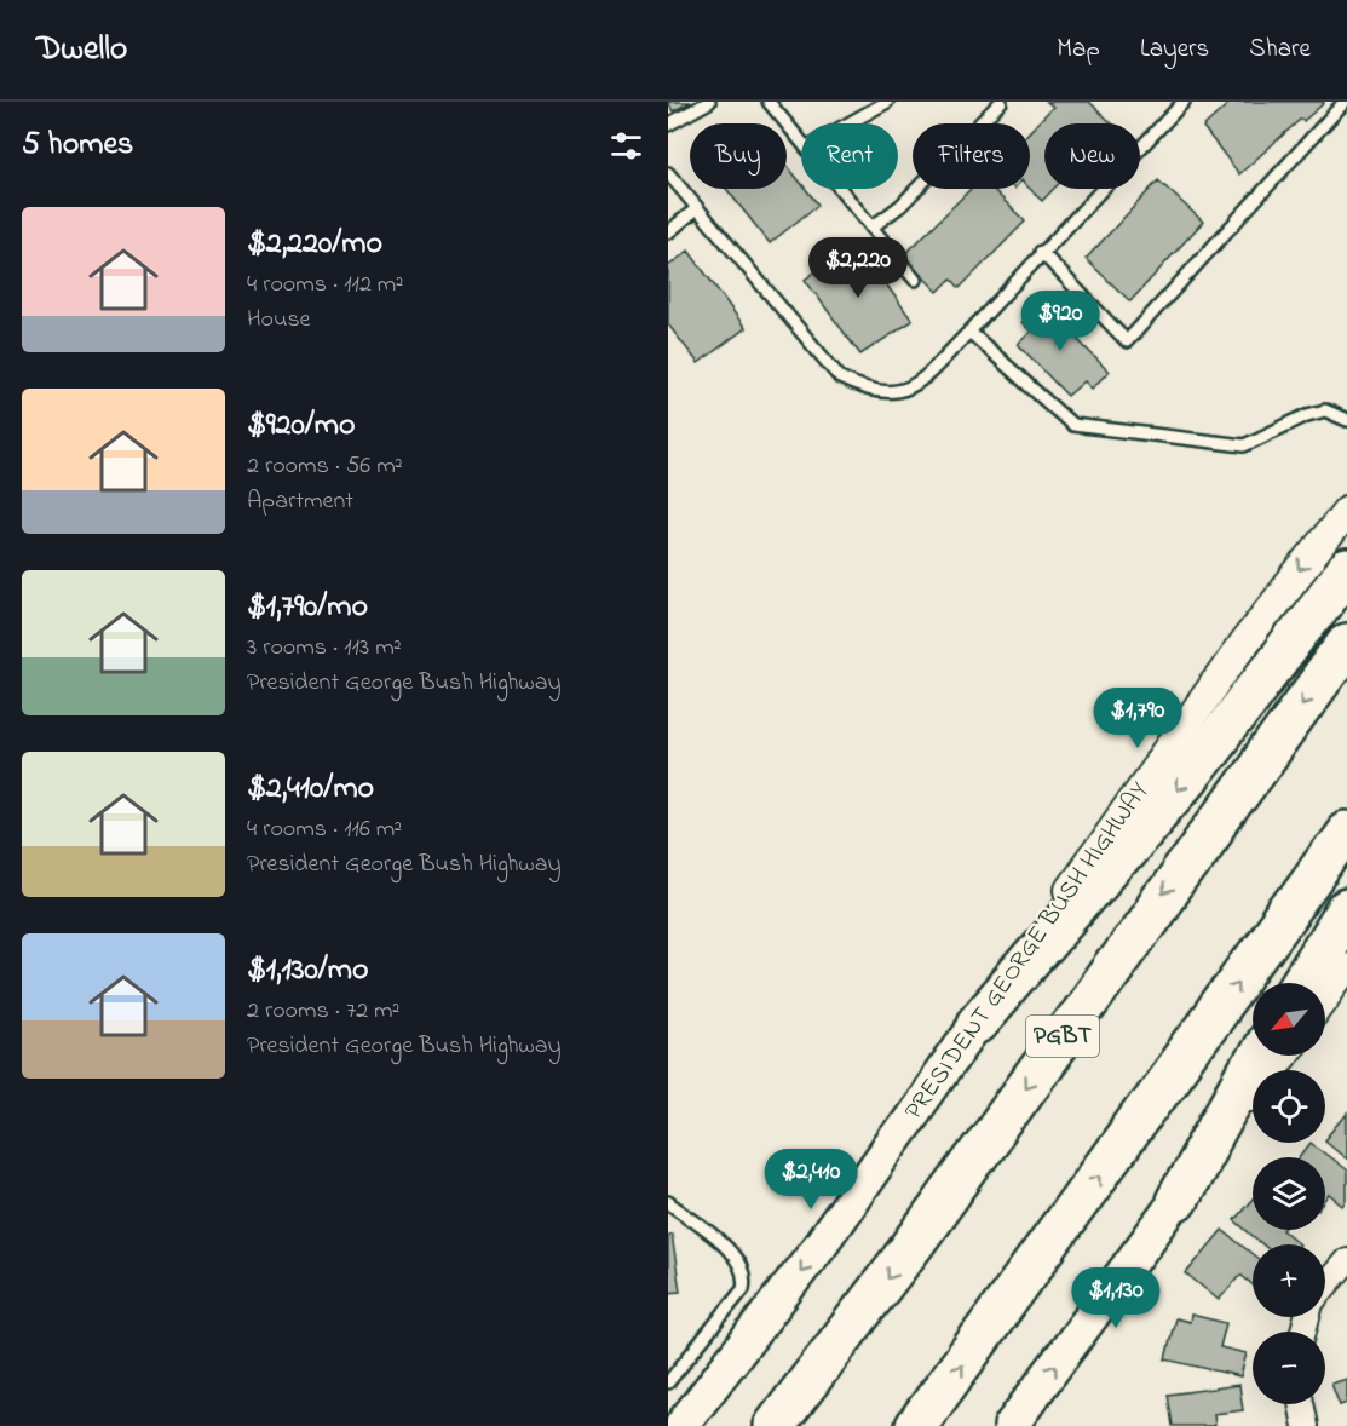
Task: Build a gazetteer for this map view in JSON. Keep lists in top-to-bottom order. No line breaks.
{"streets":{"highway":["PGBT"],"main road":["PRESIDENT GEORGE BUSH HIGHWAY"]},"one_way":["PRESIDENT GEORGE BUSH HIGHWAY"],"north":"bottom left","page":{"header":"Dwello","nav":["Map","Layers","Share"],"heading":"5 homes","chip":["Buy","Rent","Filters","New"],"list":[{"name":"$2,220/mo","note":"4 rooms · 112 m² · House"},{"name":"$920/mo","note":"2 rooms · 56 m² · Apartment"},{"name":"$1,790/mo","note":"3 rooms · 113 m² · President George Bush Highway"},{"name":"$2,410/mo","note":"4 rooms · 116 m² · President George Bush Highway"},{"name":"$1,130/mo","note":"2 rooms · 72 m² · President George Bush Highway"}],"price":["$2,220","$920","$1,790","$2,410","$1,130"],"map_buttons":["+","−"]}}
